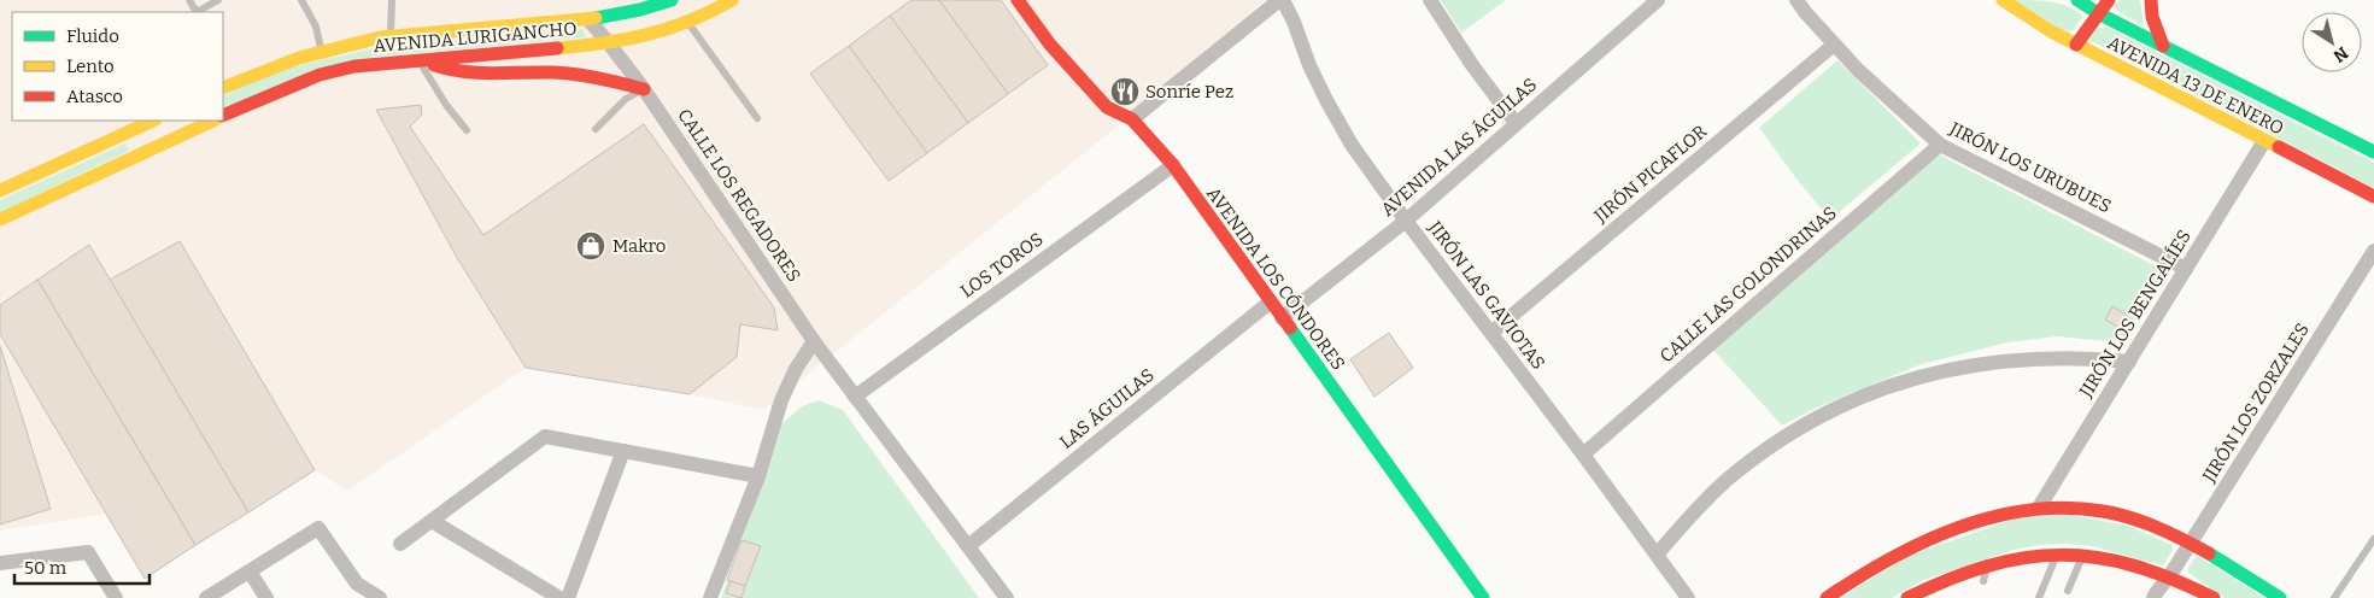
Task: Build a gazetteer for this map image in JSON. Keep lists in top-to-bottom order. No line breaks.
{"streets":{"main road":["AVENIDA LURIGANCHO","AVENIDA 13 DE ENERO","AVENIDA LOS CÓNDORES"],"street":["AVENIDA LAS ÁGUILAS","JIRÓN LOS URUBUES","JIRÓN PICAFLOR","CALLE LOS REGADORES","LOS TOROS","CALLE LAS GOLONDRINAS","JIRÓN LAS GAVIOTAS","JIRÓN LOS BENGALÍES","JIRÓN LOS ZORZALES","LAS ÁGUILAS"]},"crossings":[["AVENIDA LURIGANCHO","CALLE LOS REGADORES"],["AVENIDA 13 DE ENERO","JIRÓN LOS BENGALÍES"],["AVENIDA LAS ÁGUILAS","AVENIDA LOS CÓNDORES"],["AVENIDA LAS ÁGUILAS","JIRÓN LAS GAVIOTAS"],["JIRÓN LOS URUBUES","JIRÓN PICAFLOR"],["JIRÓN LOS URUBUES","CALLE LAS GOLONDRINAS"],["JIRÓN LOS URUBUES","JIRÓN LOS BENGALÍES"],["JIRÓN PICAFLOR","JIRÓN LAS GAVIOTAS"],["CALLE LOS REGADORES","LOS TOROS"],["CALLE LOS REGADORES","LAS ÁGUILAS"],["LOS TOROS","AVENIDA LOS CÓNDORES"],["AVENIDA LOS CÓNDORES","LAS ÁGUILAS"],["CALLE LAS GOLONDRINAS","JIRÓN LAS GAVIOTAS"]],"places":{"restaurant":["Sonríe Pez"],"shop":["Makro"]},"legend":["Fluido","Lento","Atasco"],"scale_bar":"50 m","north":"bottom right"}
